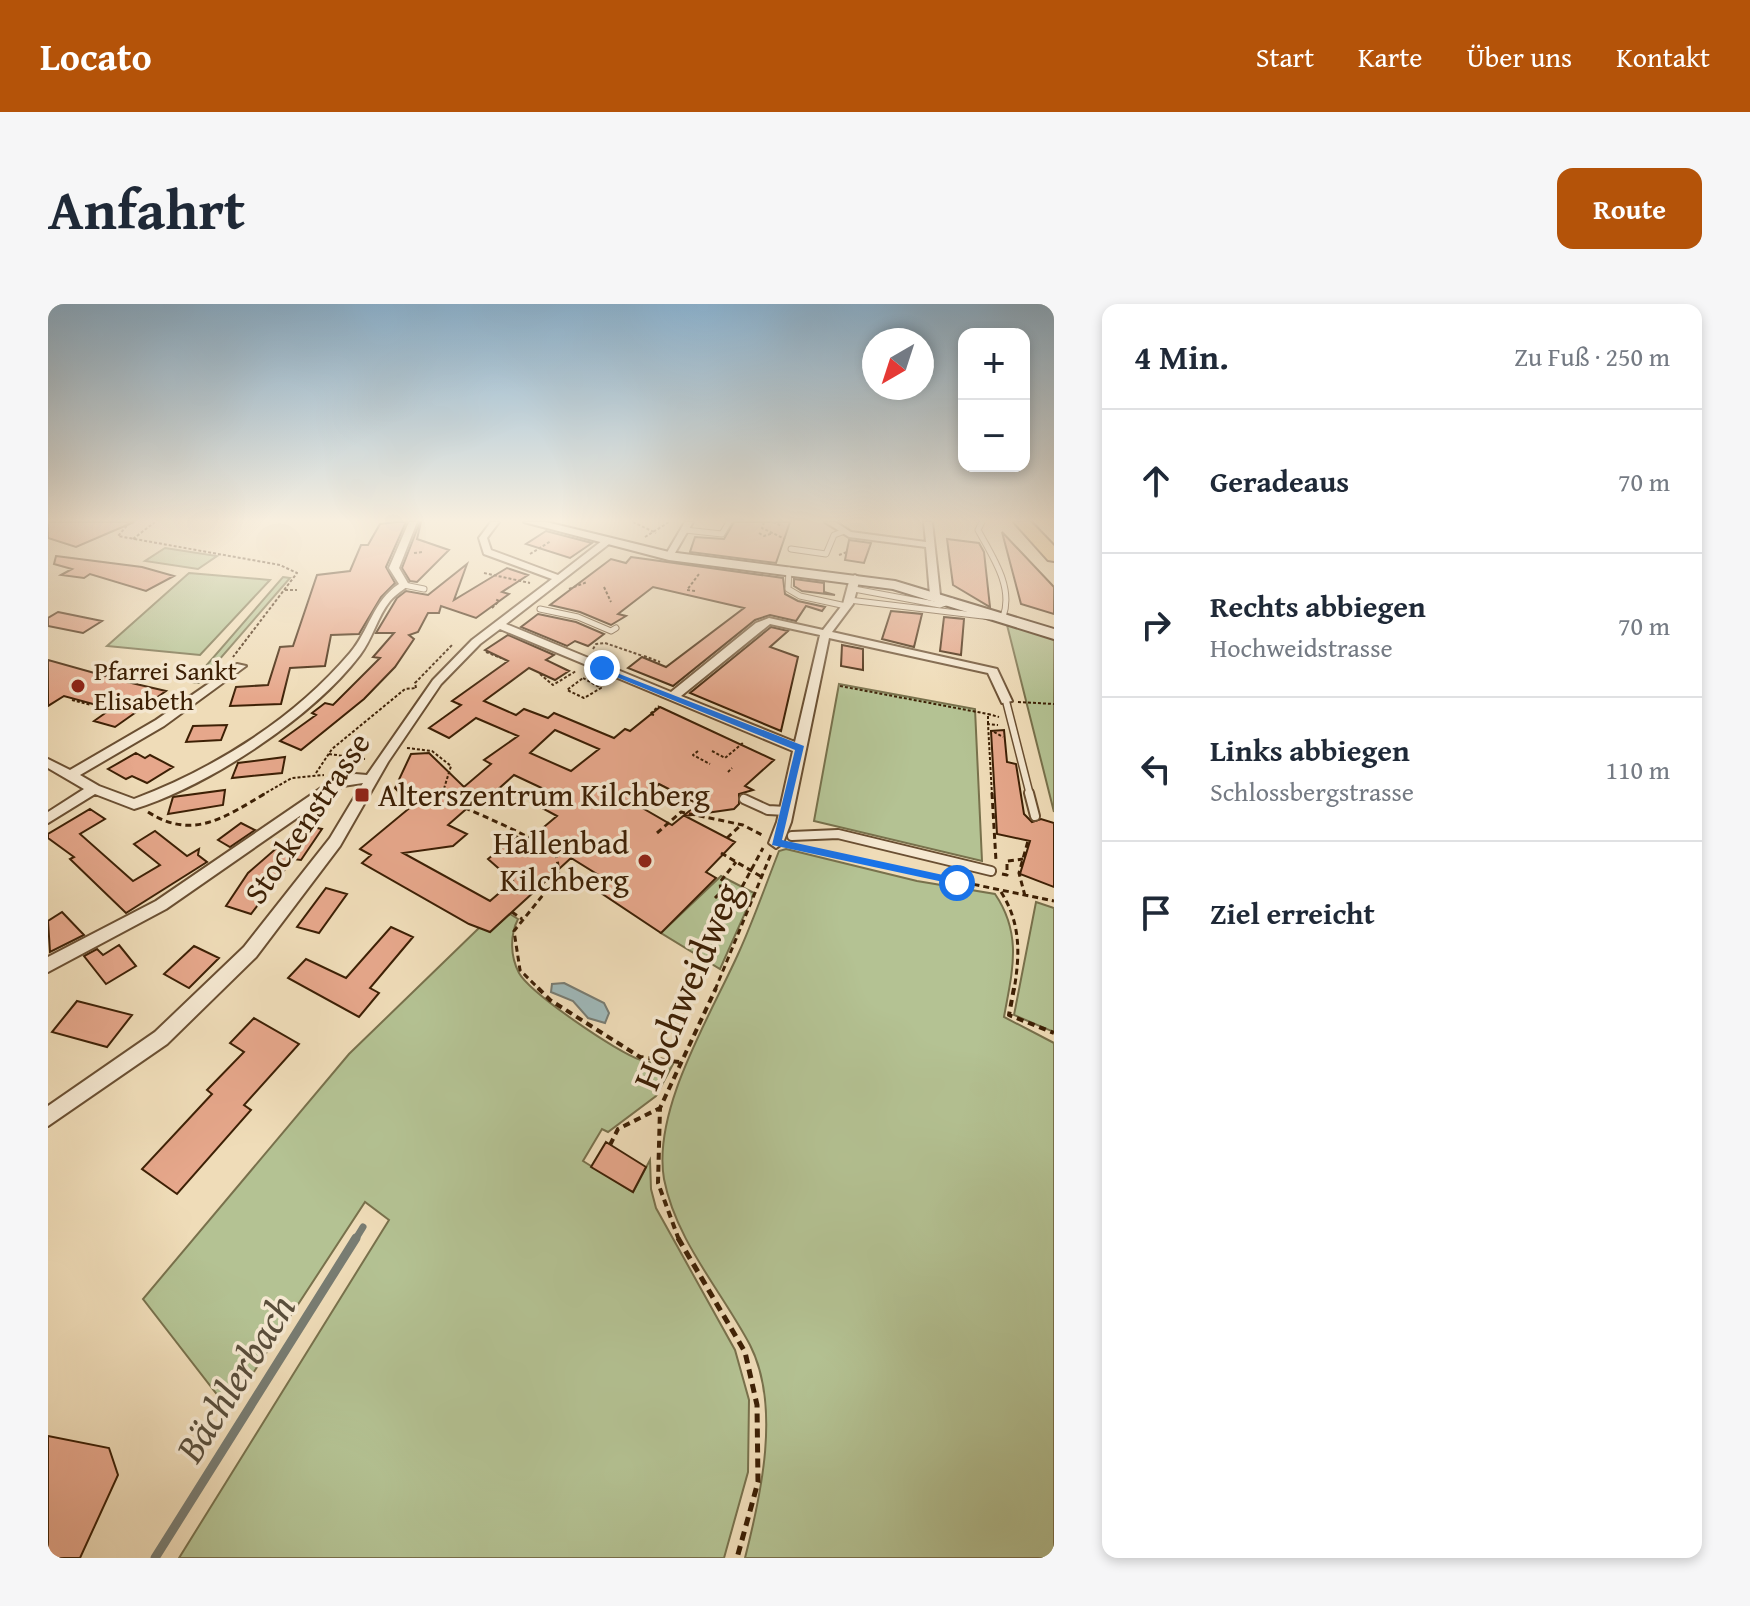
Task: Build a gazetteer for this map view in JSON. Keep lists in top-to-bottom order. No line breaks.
{"streets":{"street":["Stockenstrasse"],"path":["Hochweidweg"]},"water":["Bächlerbach"],"places":{"other":["Pfarrei Sankt Elisabeth","Hallenbad Kilchberg"],"transit":["Alterszentrum Kilchberg"]},"north":"bottom left","page":{"header":"Locato","nav":["Start","Karte","Über uns","Kontakt"],"title":"Anfahrt","buttons":"Route","heading":["4 Min.","Zu Fuß · 250 m"],"map_buttons":["+","−"],"list":[["Geradeaus","70 m"],["Rechts abbiegen","Hochweidstrasse","70 m"],["Links abbiegen","Schlossbergstrasse","110 m"],"Ziel erreicht"]}}
